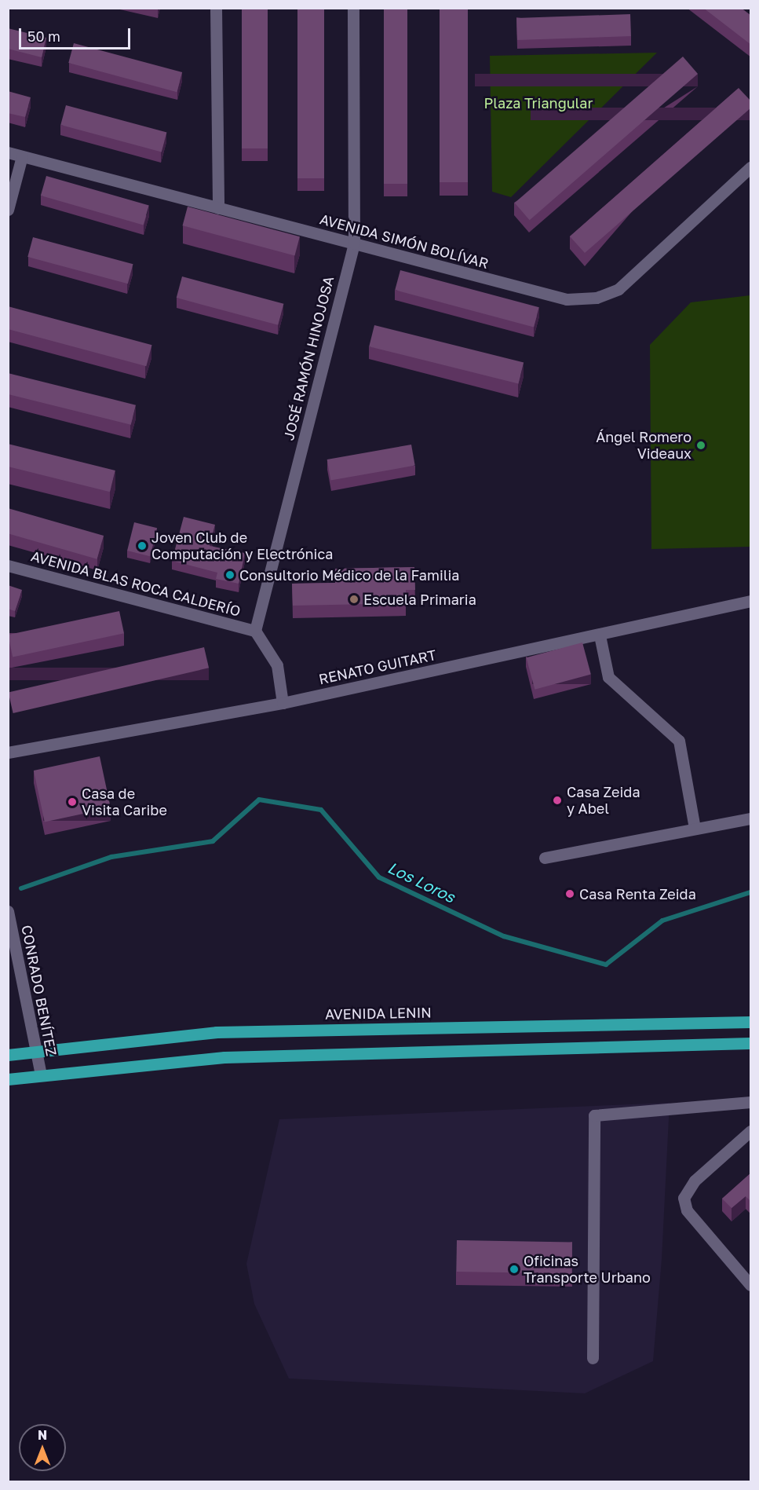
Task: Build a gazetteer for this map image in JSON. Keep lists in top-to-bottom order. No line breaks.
{"streets":{"main road":["AVENIDA LENIN"],"street":["AVENIDA SIMÓN BOLÍVAR","JOSÉ RAMÓN HINOJOSA","AVENIDA BLAS ROCA CALDERÍO","RENATO GUITART","CONRADO BENÍTEZ"]},"crossings":[["AVENIDA SIMÓN BOLÍVAR","JOSÉ RAMÓN HINOJOSA"],["JOSÉ RAMÓN HINOJOSA","AVENIDA BLAS ROCA CALDERÍO"],["CONRADO BENÍTEZ","AVENIDA LENIN"]],"water":["Los Loros"],"parks":["Plaza Triangular"],"places":["Ángel Romero Videaux","Joven Club de Computación y Electrónica","Consultorio Médico de la Familia","Escuela Primaria","Casa Zeida y Abel","Casa de Visita Caribe","Casa Renta Zeida","Oficinas Transporte Urbano"],"scale_bar":"50 m","north":"top"}
